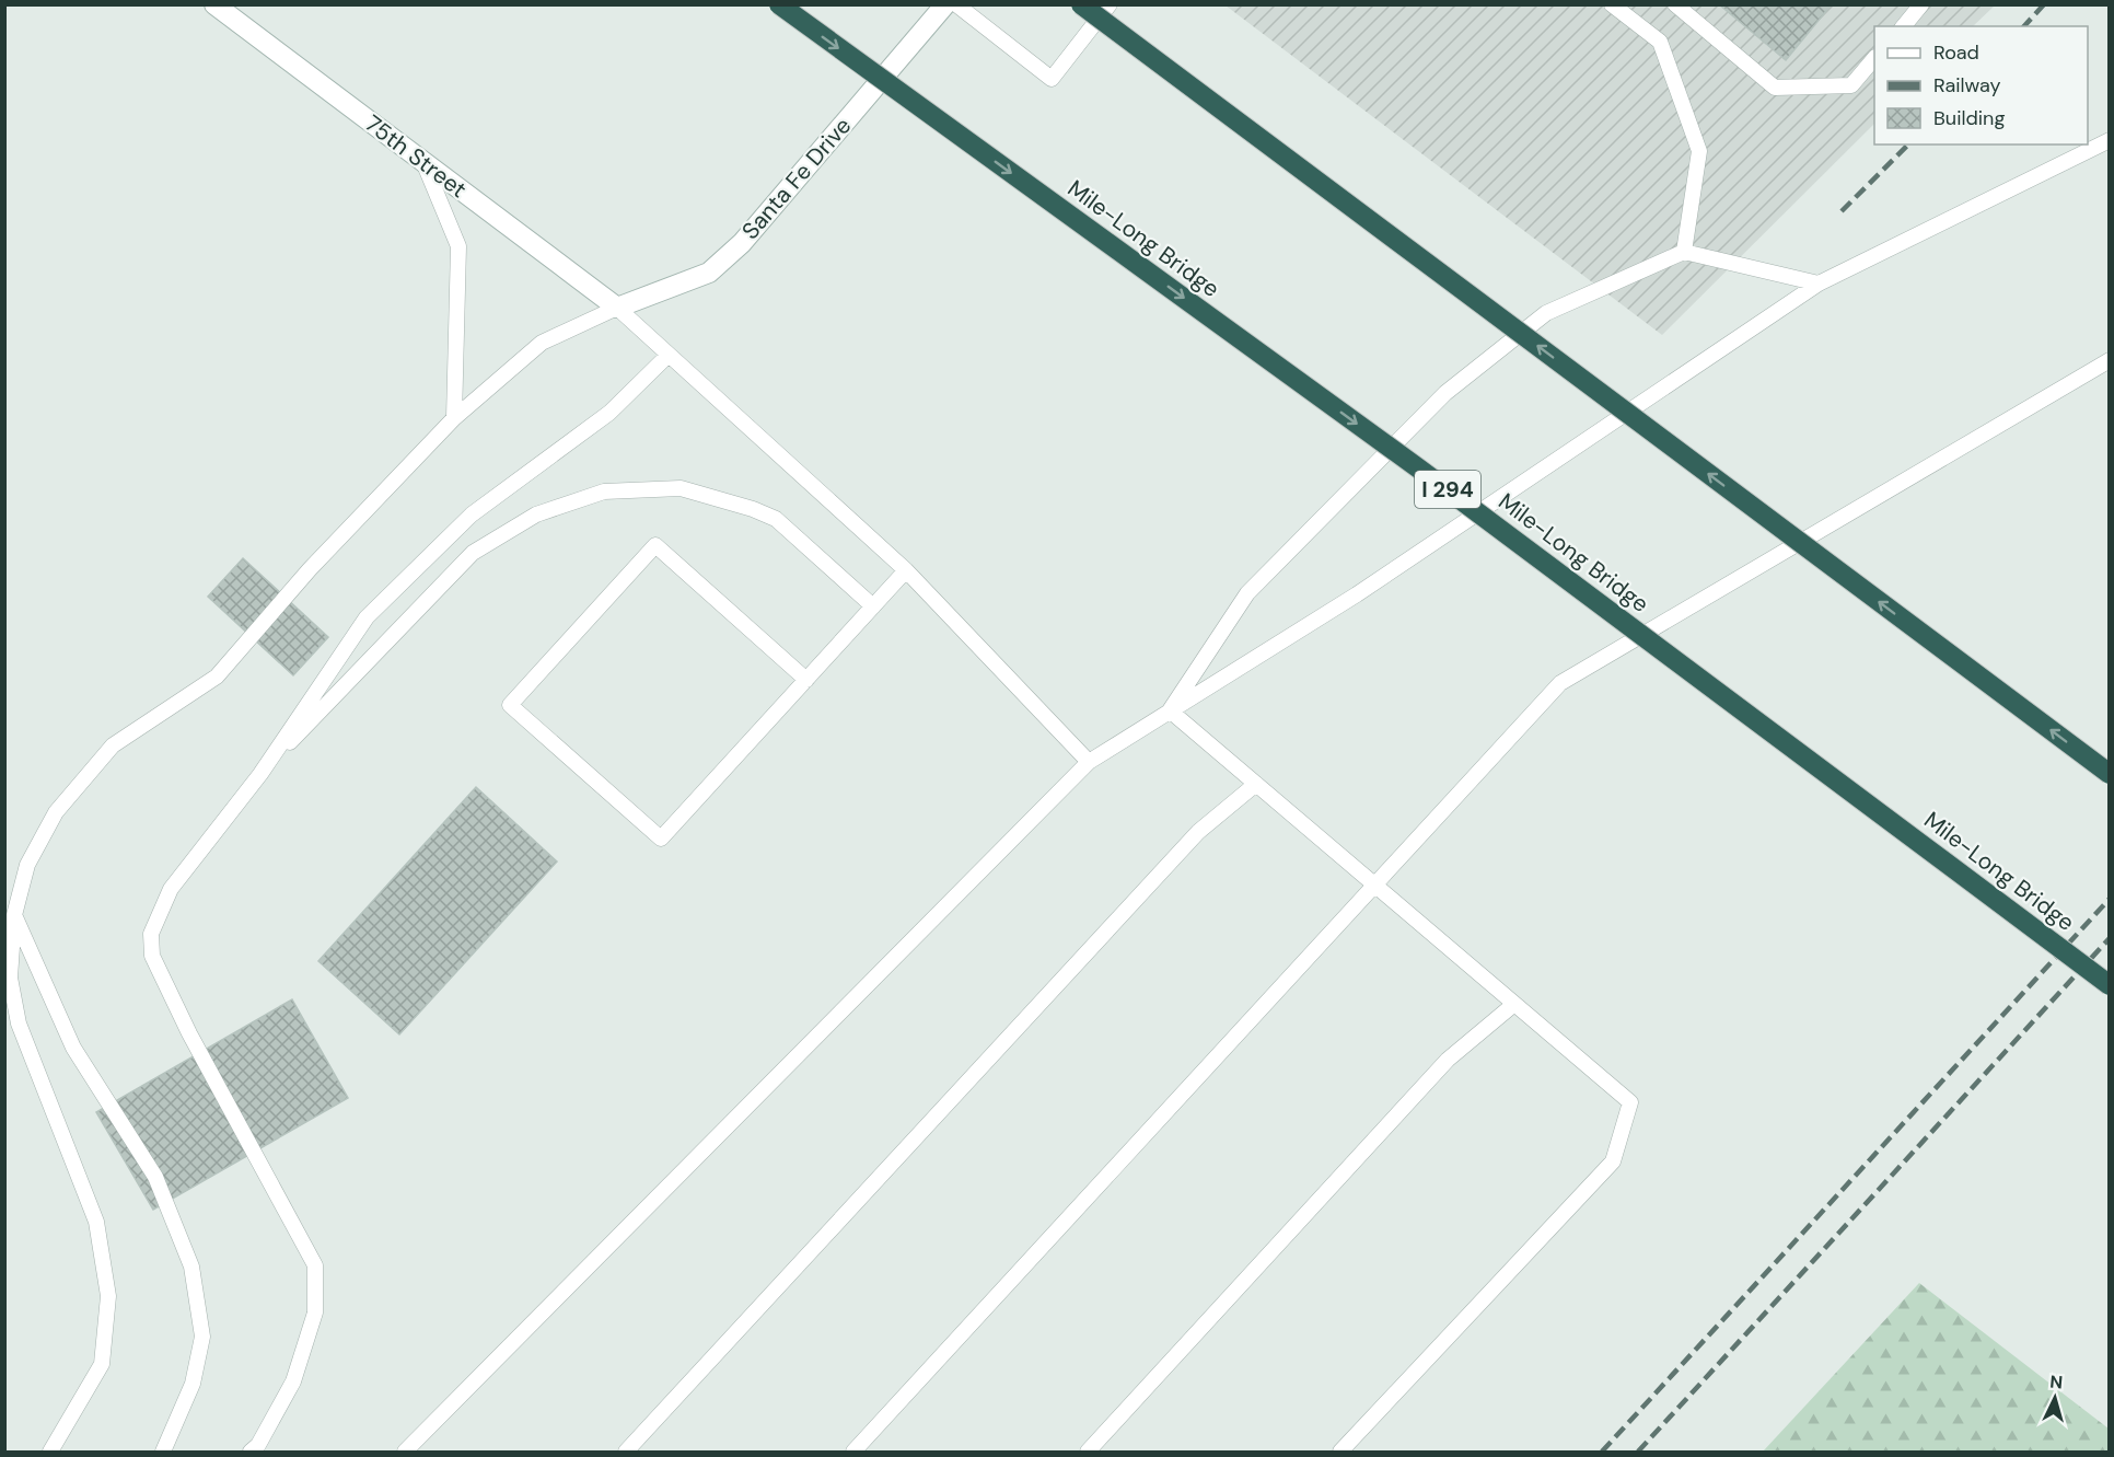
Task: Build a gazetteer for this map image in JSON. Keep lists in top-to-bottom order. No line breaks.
{"streets":{"highway":["Mile-Long Bridge","I 294"],"street":["75th Street","Santa Fe Drive"]},"crossings":[["75th Street","Santa Fe Drive"]],"legend":["Road","Railway","Building"],"north":"top"}
